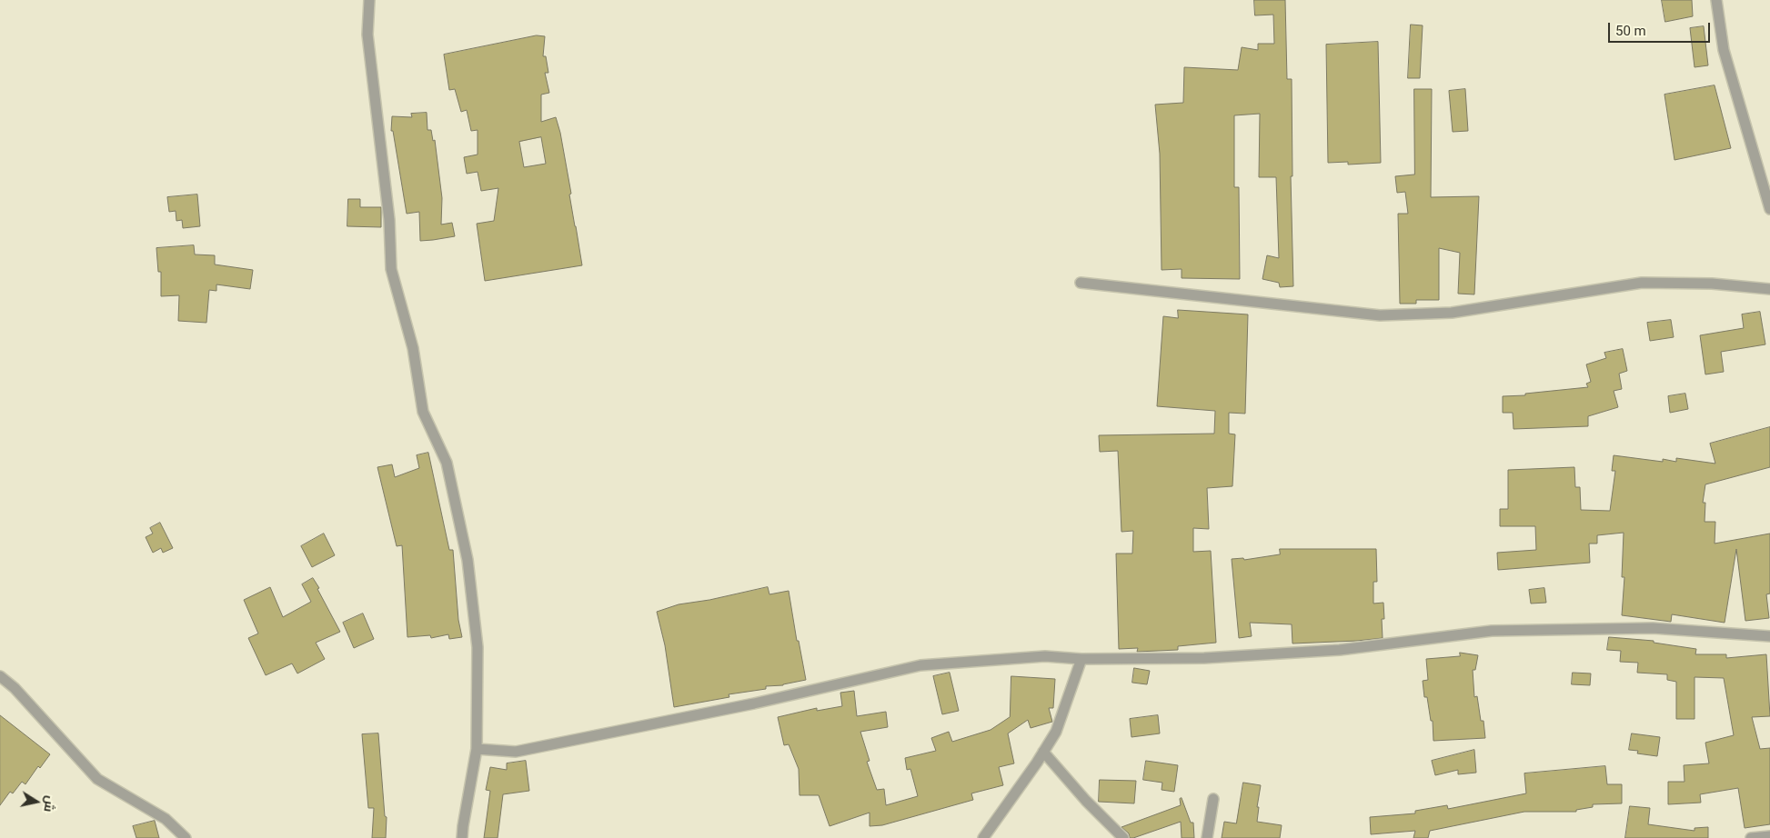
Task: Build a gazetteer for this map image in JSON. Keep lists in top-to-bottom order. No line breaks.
{"scale_bar":"50 m","north":"right"}
